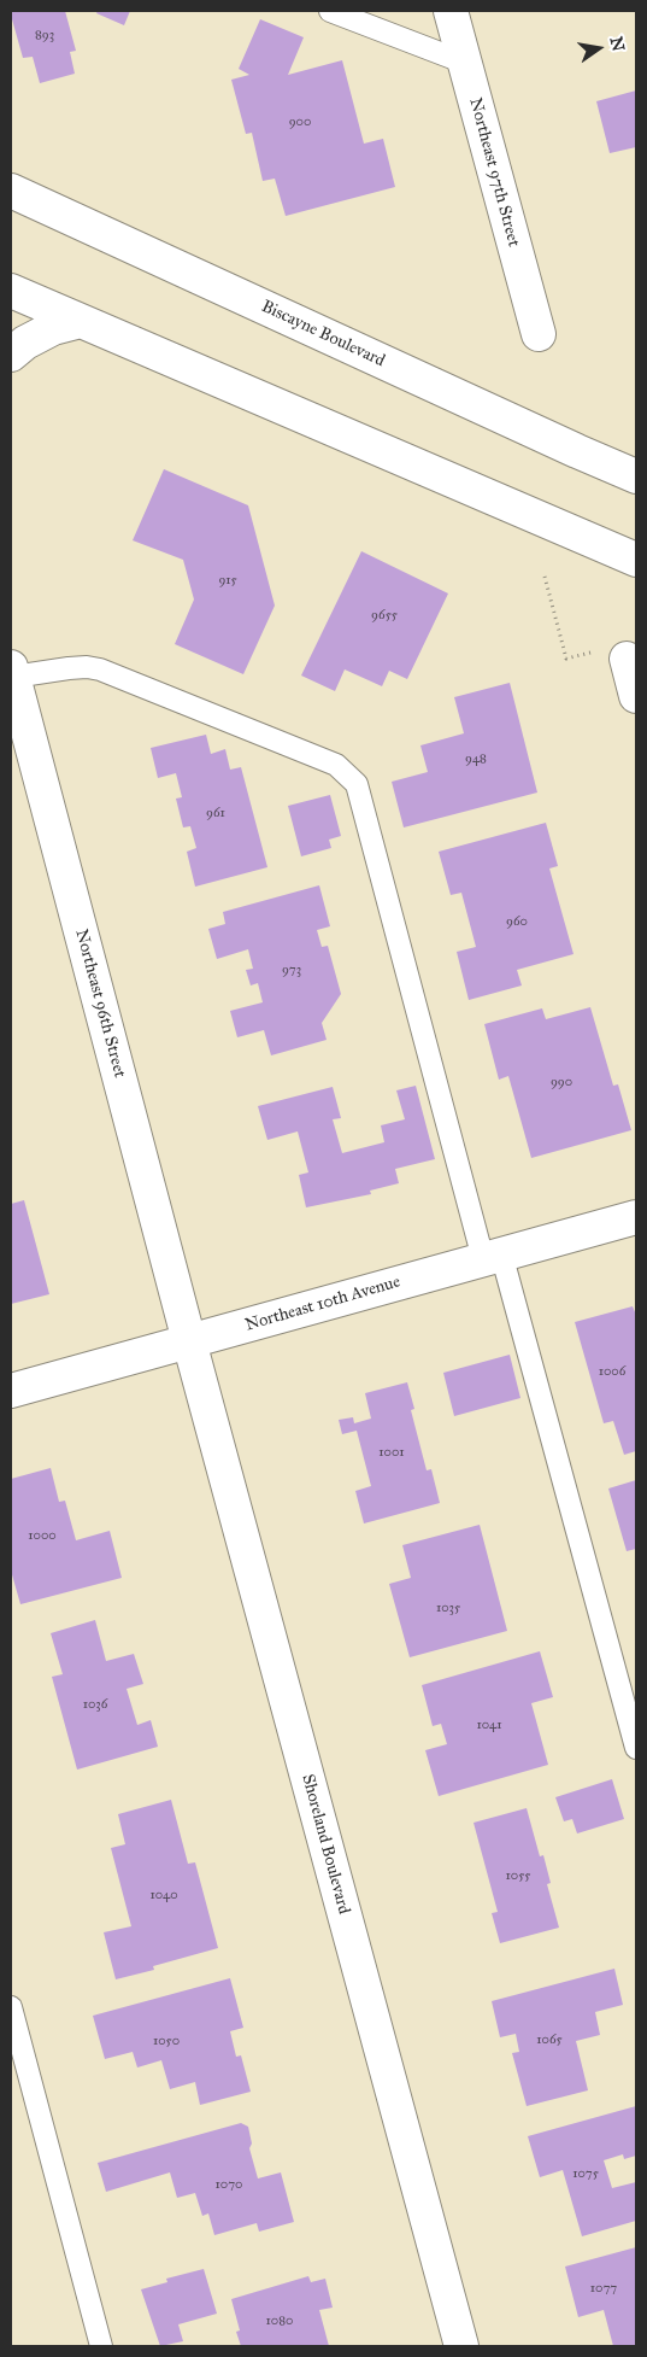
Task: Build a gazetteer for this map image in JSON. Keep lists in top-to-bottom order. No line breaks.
{"streets":{"street":["Northeast 97th Street","Biscayne Boulevard","Northeast 96th Street","Northeast 10th Avenue","Shoreland Boulevard"]},"crossings":[["Northeast 96th Street","Northeast 10th Avenue"],["Northeast 96th Street","Shoreland Boulevard"],["Northeast 10th Avenue","Shoreland Boulevard"]],"house_numbers":["893","900","915","9655","948","961","960","973","990","1006","1001","1000","1035","1036","1041","1055","1040","1065","1050","1075","1070","1077","1080"],"north":"right"}
